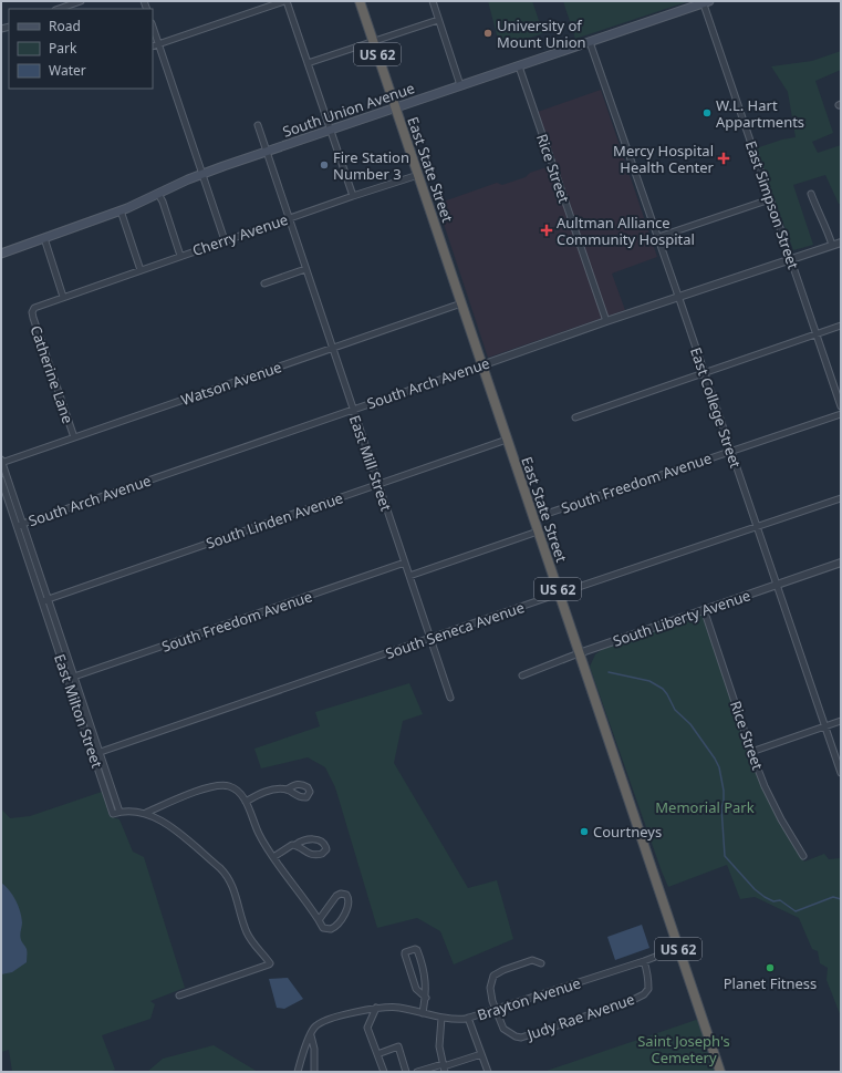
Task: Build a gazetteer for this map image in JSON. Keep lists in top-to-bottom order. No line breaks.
{"streets":{"highway":["US 62","East State Street"],"main road":["South Union Avenue"],"street":["Rice Street","East Simpson Street","Cherry Avenue","Catherine Lane","Watson Avenue","South Arch Avenue","East College Street","East Mill Street","South Freedom Avenue","South Linden Avenue","South Liberty Avenue","South Seneca Avenue","East Milton Street","Brayton Avenue","Judy Rae Avenue"]},"crossings":[["US 62","South Union Avenue"],["US 62","East State Street"],["South Union Avenue","Rice Street"],["South Union Avenue","East State Street"],["South Union Avenue","East Simpson Street"],["South Union Avenue","East College Street"],["South Union Avenue","East Mill Street"],["Rice Street","South Arch Avenue"],["Rice Street","South Liberty Avenue"],["East State Street","Cherry Avenue"],["East State Street","Watson Avenue"],["East State Street","South Arch Avenue"],["East State Street","South Freedom Avenue"],["East State Street","South Linden Avenue"],["East State Street","South Liberty Avenue"],["East State Street","South Seneca Avenue"],["East State Street","Brayton Avenue"],["East Simpson Street","South Arch Avenue"],["Cherry Avenue","Catherine Lane"],["Cherry Avenue","East Mill Street"],["Catherine Lane","Watson Avenue"],["Watson Avenue","East Mill Street"],["Watson Avenue","East Milton Street"],["South Arch Avenue","East College Street"],["South Arch Avenue","East Mill Street"],["South Arch Avenue","East Milton Street"],["East College Street","South Freedom Avenue"],["East College Street","South Liberty Avenue"],["East College Street","South Seneca Avenue"],["East Mill Street","South Freedom Avenue"],["East Mill Street","South Linden Avenue"],["East Mill Street","South Seneca Avenue"],["South Freedom Avenue","East Milton Street"],["South Linden Avenue","East Milton Street"],["South Seneca Avenue","East Milton Street"],["Brayton Avenue","Judy Rae Avenue"]],"parks":["Memorial Park","Saint Joseph's Cemetery"],"places":{"other":["University of Mount Union","W.L. Hart Appartments","Fire Station Number 3","Courtneys","Planet Fitness"],"health":["Mercy Hospital Health Center","Aultman Alliance Community Hospital"]},"legend":["Road","Park","Water"]}
